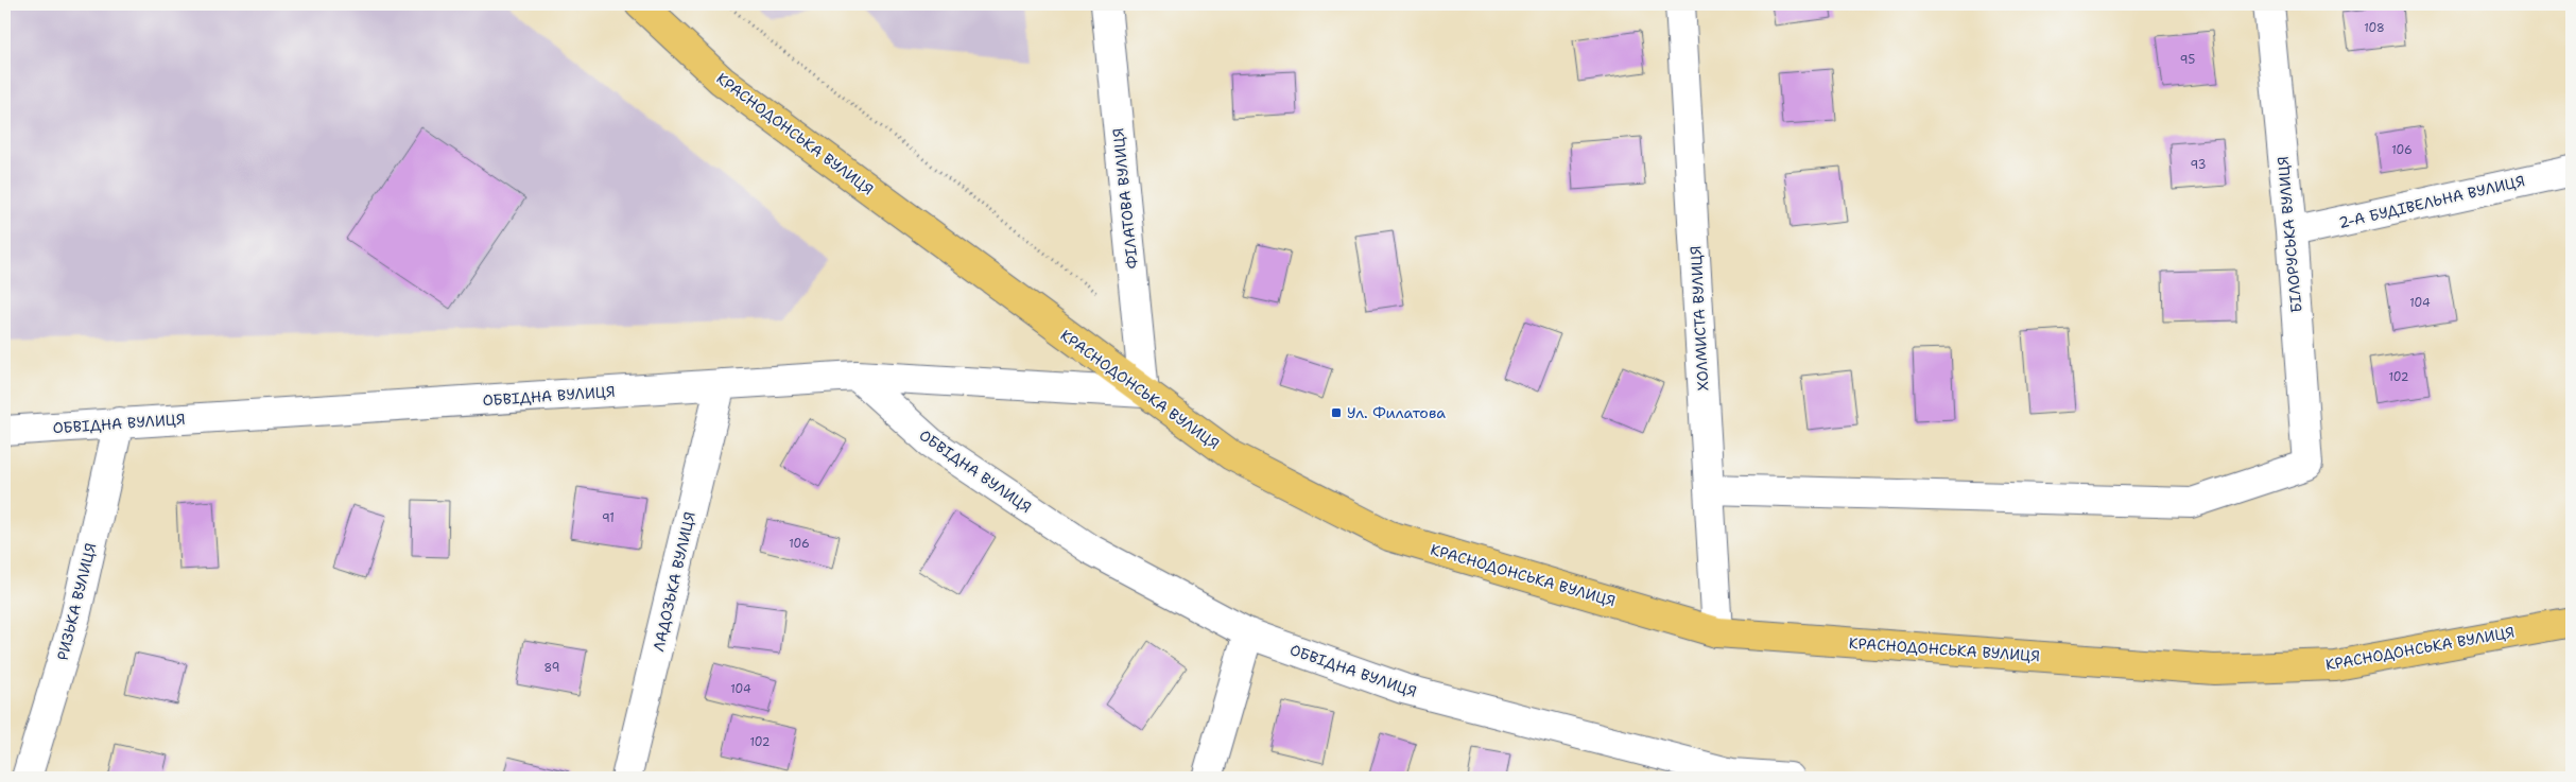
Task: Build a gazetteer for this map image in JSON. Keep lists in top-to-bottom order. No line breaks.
{"streets":{"main road":["КРАСНОДОНСЬКА ВУЛИЦЯ"],"street":["ФІЛАТОВА ВУЛИЦЯ","2-А БУДІВЕЛЬНА ВУЛИЦЯ","БІЛОРУСЬКА ВУЛИЦЯ","ХОЛМИСТА ВУЛИЦЯ","ОБВІДНА ВУЛИЦЯ","ЛАДОЗЬКА ВУЛИЦЯ","РИЗЬКА ВУЛИЦЯ"]},"crossings":[["КРАСНОДОНСЬКА ВУЛИЦЯ","ФІЛАТОВА ВУЛИЦЯ"],["КРАСНОДОНСЬКА ВУЛИЦЯ","ХОЛМИСТА ВУЛИЦЯ"],["2-А БУДІВЕЛЬНА ВУЛИЦЯ","БІЛОРУСЬКА ВУЛИЦЯ"],["БІЛОРУСЬКА ВУЛИЦЯ","ХОЛМИСТА ВУЛИЦЯ"],["ОБВІДНА ВУЛИЦЯ","ЛАДОЗЬКА ВУЛИЦЯ"],["ОБВІДНА ВУЛИЦЯ","РИЗЬКА ВУЛИЦЯ"]],"places":{"transit":["Ул. Филатова"]},"house_numbers":["108","95","106","93","104","102","91","106","89","104","102"]}
